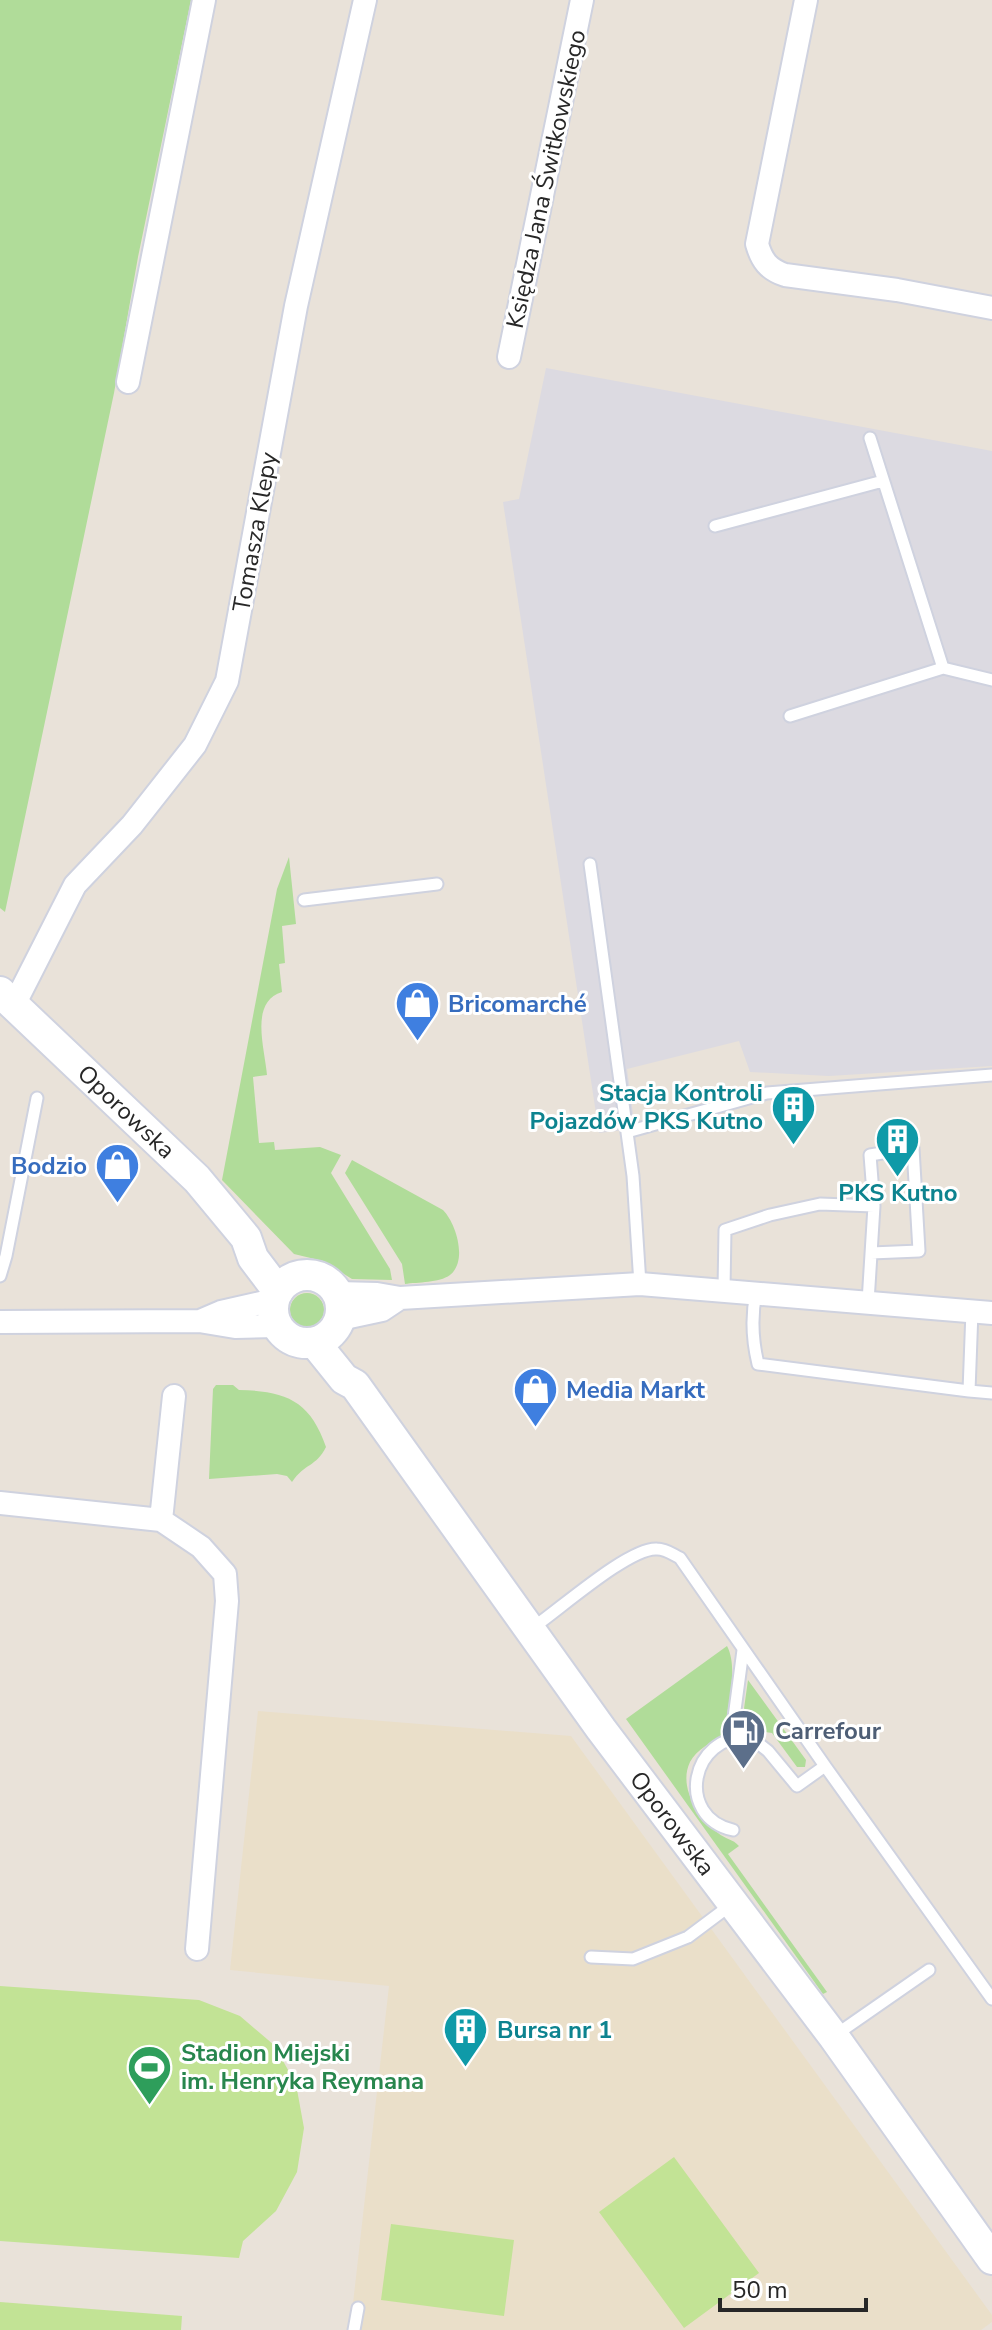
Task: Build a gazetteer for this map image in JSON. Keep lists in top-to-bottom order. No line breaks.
{"streets":{"street":["Księdza Jana Świtkowskiego","Tomasza Klepy","Oporowska"]},"crossings":[["Tomasza Klepy","Oporowska"]],"places":{"shop":["Bricomarché","Bodzio","Media Markt"],"building":["Stacja Kontroli Pojazdów PKS Kutno","PKS Kutno","Bursa nr 1"],"fuel station":["Carrefour"],"sports":["Stadion Miejski im. Henryka Reymana"]},"scale_bar":"50 m"}
